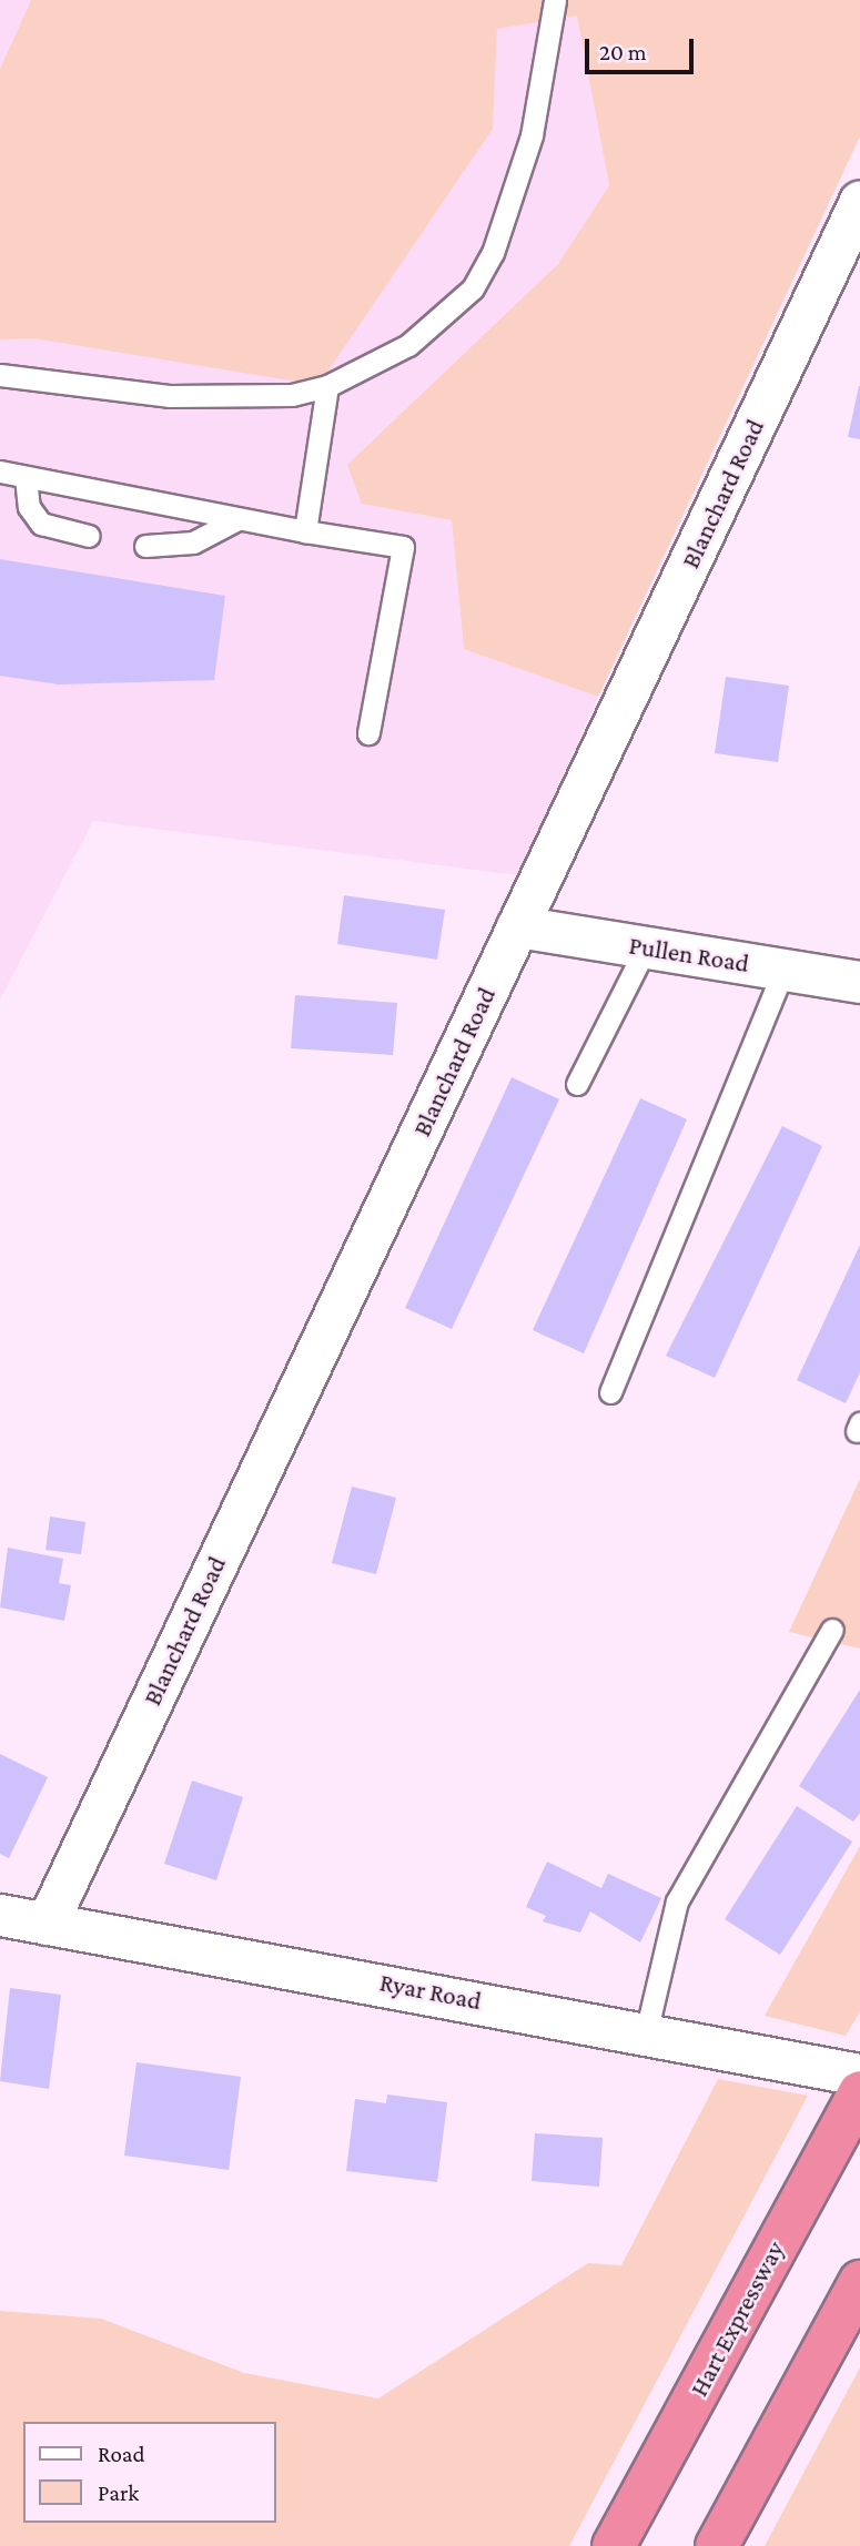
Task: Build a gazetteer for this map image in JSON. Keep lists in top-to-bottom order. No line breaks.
{"streets":{"highway":["Hart Expressway"],"street":["Blanchard Road","Pullen Road","Ryar Road"]},"crossings":[["Blanchard Road","Pullen Road"],["Blanchard Road","Ryar Road"]],"legend":["Road","Park"],"scale_bar":"20 m"}
